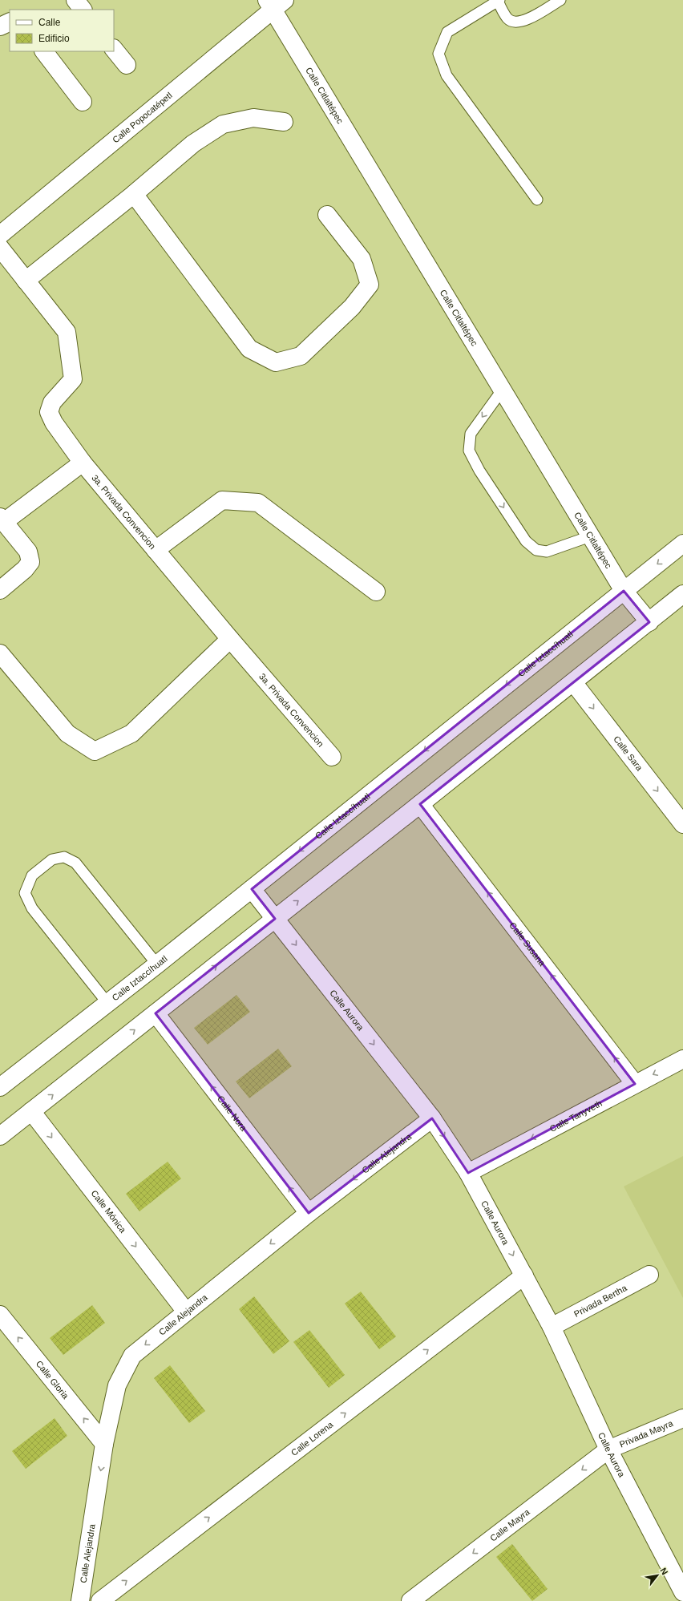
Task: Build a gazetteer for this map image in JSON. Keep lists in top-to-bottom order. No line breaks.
{"streets":{"street":["Calle Citlaltépec","Calle Popocatépetl","3a. Privada Convencion","Calle Iztaccíhuatl","Calle Sara","Calle Susana","Calle Aurora","Calle Nora","Calle Tanyveth","Calle Alejandra","Calle Mónica","Privada Bertha","Calle Gloria","Privada Mayra","Calle Lorena","Calle Mayra"]},"crossings":[["Calle Citlaltépec","Calle Popocatépetl"],["Calle Citlaltépec","Calle Iztaccíhuatl"],["Calle Iztaccíhuatl","Calle Aurora"],["Calle Susana","Calle Tanyveth"],["Calle Aurora","Calle Tanyveth"],["Calle Aurora","Calle Alejandra"],["Calle Aurora","Privada Bertha"],["Calle Aurora","Privada Mayra"],["Calle Aurora","Calle Lorena"],["Calle Aurora","Calle Mayra"],["Calle Nora","Calle Alejandra"],["Calle Alejandra","Calle Mónica"],["Calle Alejandra","Calle Gloria"],["Privada Mayra","Calle Mayra"]],"one_way":["Calle Sara","Calle Susana","Calle Aurora","Calle Nora","Calle Tanyveth","Calle Alejandra","Calle Mónica","Calle Gloria","Calle Lorena","Calle Mayra"],"legend":["Calle","Edificio"],"north":"top right"}
